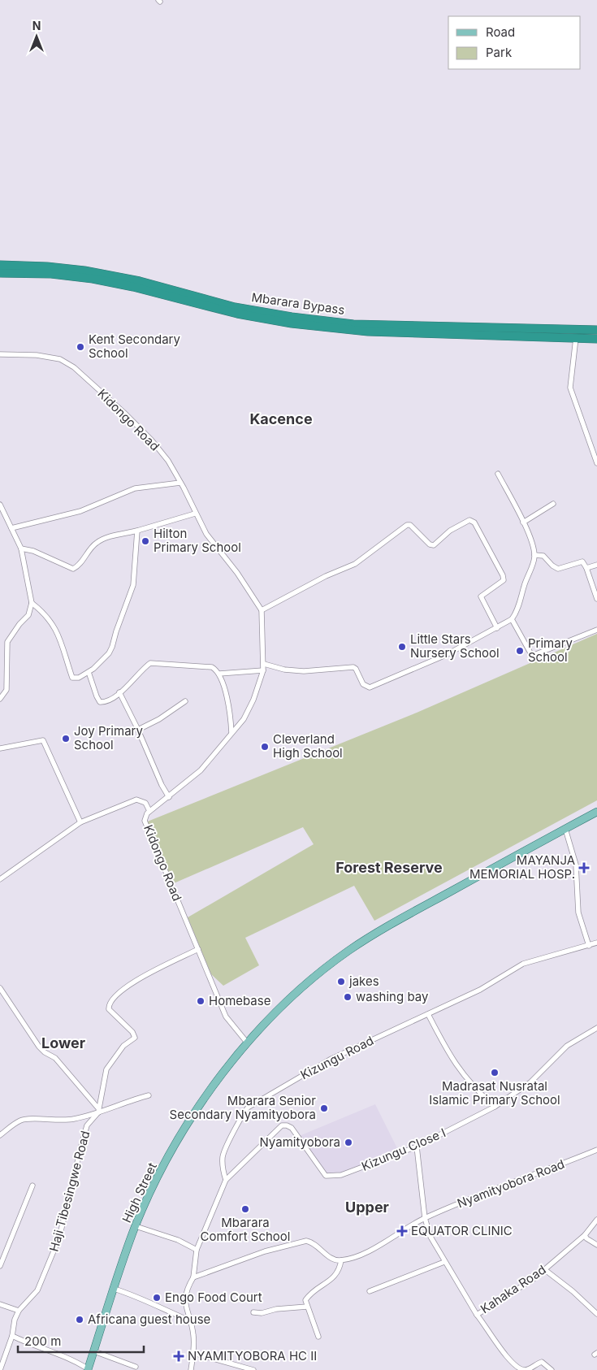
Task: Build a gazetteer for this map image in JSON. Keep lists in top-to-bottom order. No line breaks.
{"streets":{"highway":["Mbarara Bypass"],"main road":["High Street"],"street":["Kidongo Road","Kizungu Road","Kizungu Close I","Nyamityobora Road","Haji Tibesingwe Road","Kahaka Road"]},"crossings":[["Kidongo Road","High Street"],["Kizungu Road","Kizungu Close I"],["Kizungu Close I","Kahaka Road"],["Nyamityobora Road","Kahaka Road"]],"districts":["Kacence","Forest Reserve","Lower","Upper"],"places":{"other":["Kent Secondary School","Hilton Primary School","Little Stars Nursery School","Primary School","Joy Primary School","Cleverland High School","jakes","washing bay","Homebase","Madrasat Nusratal Islamic Primary School","Mbarara Senior Secondary Nyamityobora","Nyamityobora","Mbarara Comfort School","Engo Food Court","Africana guest house"],"health":["MAYANJA MEMORIAL HOSP.","EQUATOR CLINIC","NYAMITYOBORA HC II"]},"legend":["Road","Park"],"scale_bar":"200 m","north":"top"}
